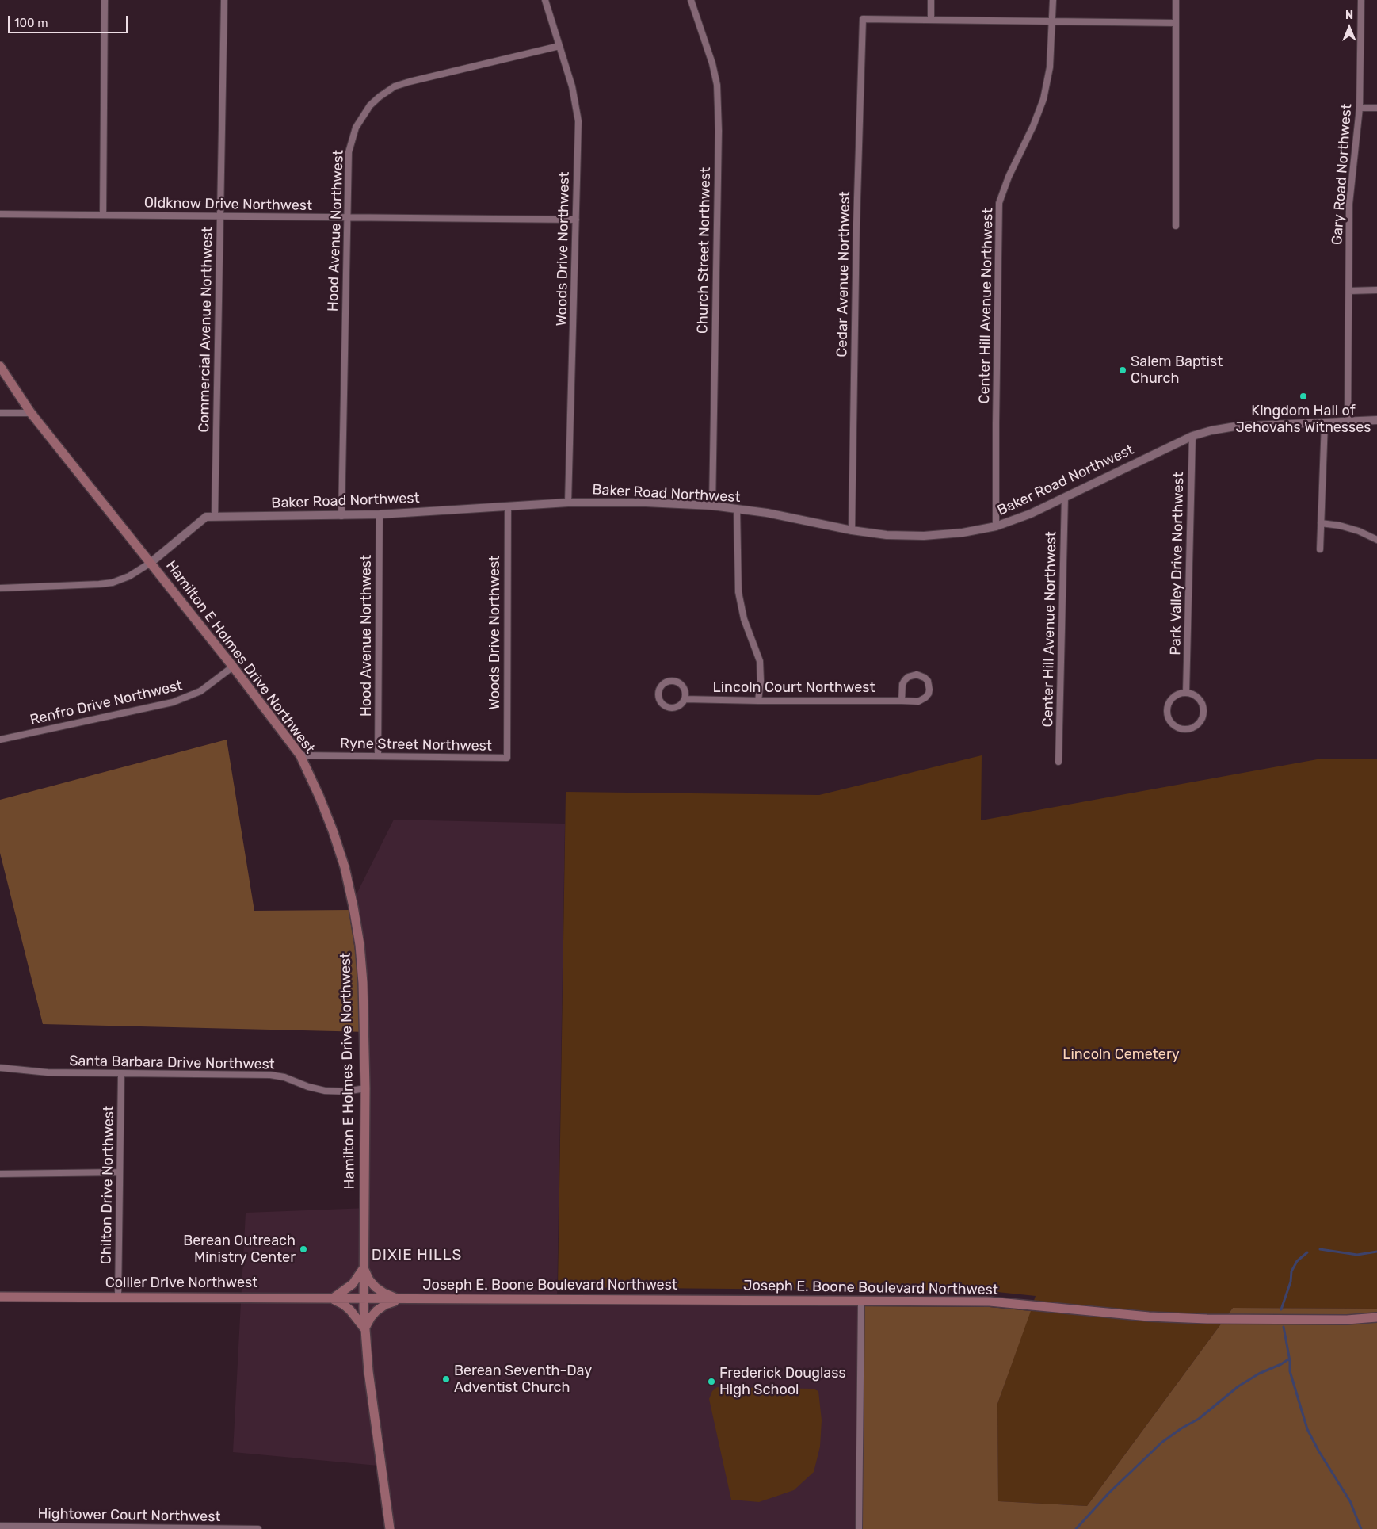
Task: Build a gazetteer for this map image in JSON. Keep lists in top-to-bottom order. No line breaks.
{"streets":{"main road":["Hamilton E Holmes Drive Northwest","Collier Drive Northwest","Joseph E. Boone Boulevard Northwest"],"street":["Gary Road Northwest","Oldknow Drive Northwest","Hood Avenue Northwest","Woods Drive Northwest","Church Street Northwest","Cedar Avenue Northwest","Center Hill Avenue Northwest","Commercial Avenue Northwest","Baker Road Northwest","Park Valley Drive Northwest","Lincoln Court Northwest","Renfro Drive Northwest","Ryne Street Northwest","Santa Barbara Drive Northwest","Chilton Drive Northwest","Hightower Court Northwest"]},"crossings":[["Gary Road Northwest","Baker Road Northwest"],["Oldknow Drive Northwest","Hood Avenue Northwest"],["Oldknow Drive Northwest","Woods Drive Northwest"],["Oldknow Drive Northwest","Commercial Avenue Northwest"],["Hood Avenue Northwest","Woods Drive Northwest"],["Hood Avenue Northwest","Baker Road Northwest"],["Hood Avenue Northwest","Ryne Street Northwest"],["Woods Drive Northwest","Baker Road Northwest"],["Woods Drive Northwest","Ryne Street Northwest"],["Church Street Northwest","Baker Road Northwest"],["Cedar Avenue Northwest","Baker Road Northwest"],["Center Hill Avenue Northwest","Baker Road Northwest"],["Commercial Avenue Northwest","Baker Road Northwest"],["Baker Road Northwest","Park Valley Drive Northwest"],["Baker Road Northwest","Hamilton E Holmes Drive Northwest"],["Hamilton E Holmes Drive Northwest","Renfro Drive Northwest"],["Hamilton E Holmes Drive Northwest","Ryne Street Northwest"],["Hamilton E Holmes Drive Northwest","Santa Barbara Drive Northwest"],["Hamilton E Holmes Drive Northwest","Collier Drive Northwest"],["Hamilton E Holmes Drive Northwest","Joseph E. Boone Boulevard Northwest"],["Santa Barbara Drive Northwest","Chilton Drive Northwest"],["Chilton Drive Northwest","Collier Drive Northwest"],["Collier Drive Northwest","Joseph E. Boone Boulevard Northwest"]],"districts":["DIXIE HILLS"],"parks":["Lincoln Cemetery"],"places":["Salem Baptist Church","Kingdom Hall of Jehovahs Witnesses","Berean Outreach Ministry Center","Berean Seventh-Day Adventist Church","Frederick Douglass High School"],"scale_bar":"100 m","north":"top"}
